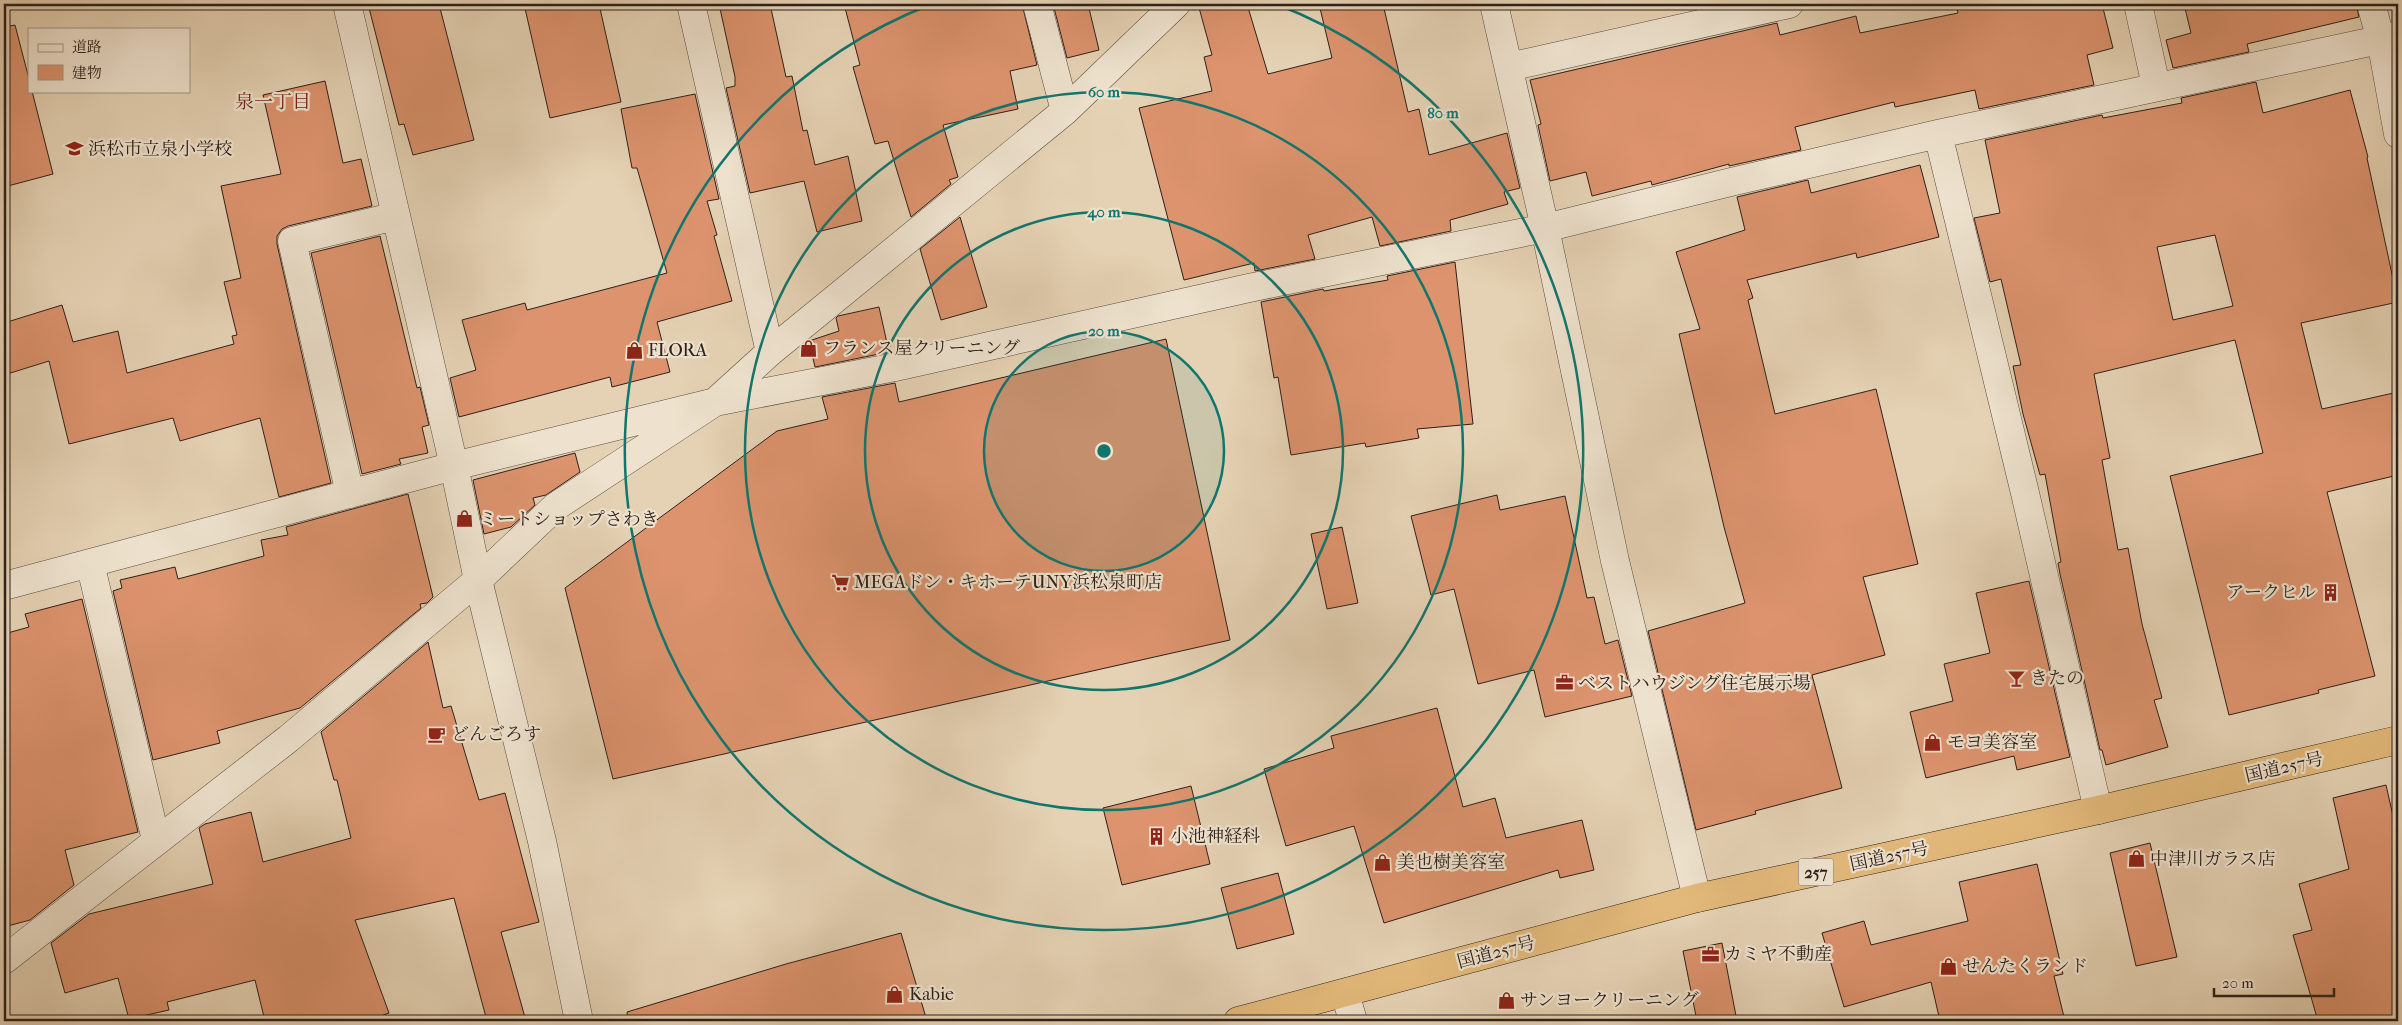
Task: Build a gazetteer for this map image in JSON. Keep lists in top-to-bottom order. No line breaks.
{"streets":{"highway":["国道257号","257"]},"districts":["泉一丁目"],"places":{"school or university":["浜松市立泉小学校"],"shop":["フランス屋クリーニング","FLORA","ミートショップさわき","モヨ美容室","中津川ガラス店","美也樹美容室","せんたくランド","Kabie","サンヨークリーニング"],"supermarket":["MEGAドン・キホーテUNY浜松泉町店"],"building":["アークヒル","小池神経科"],"bar":["きたの"],"office":["ベストハウジング住宅展示場","カミヤ不動産"],"cafe":["どんごろす"]},"legend":["道路","建物"],"scale_bar":"20 m","rings":["60 m","80 m","40 m","20 m"]}
